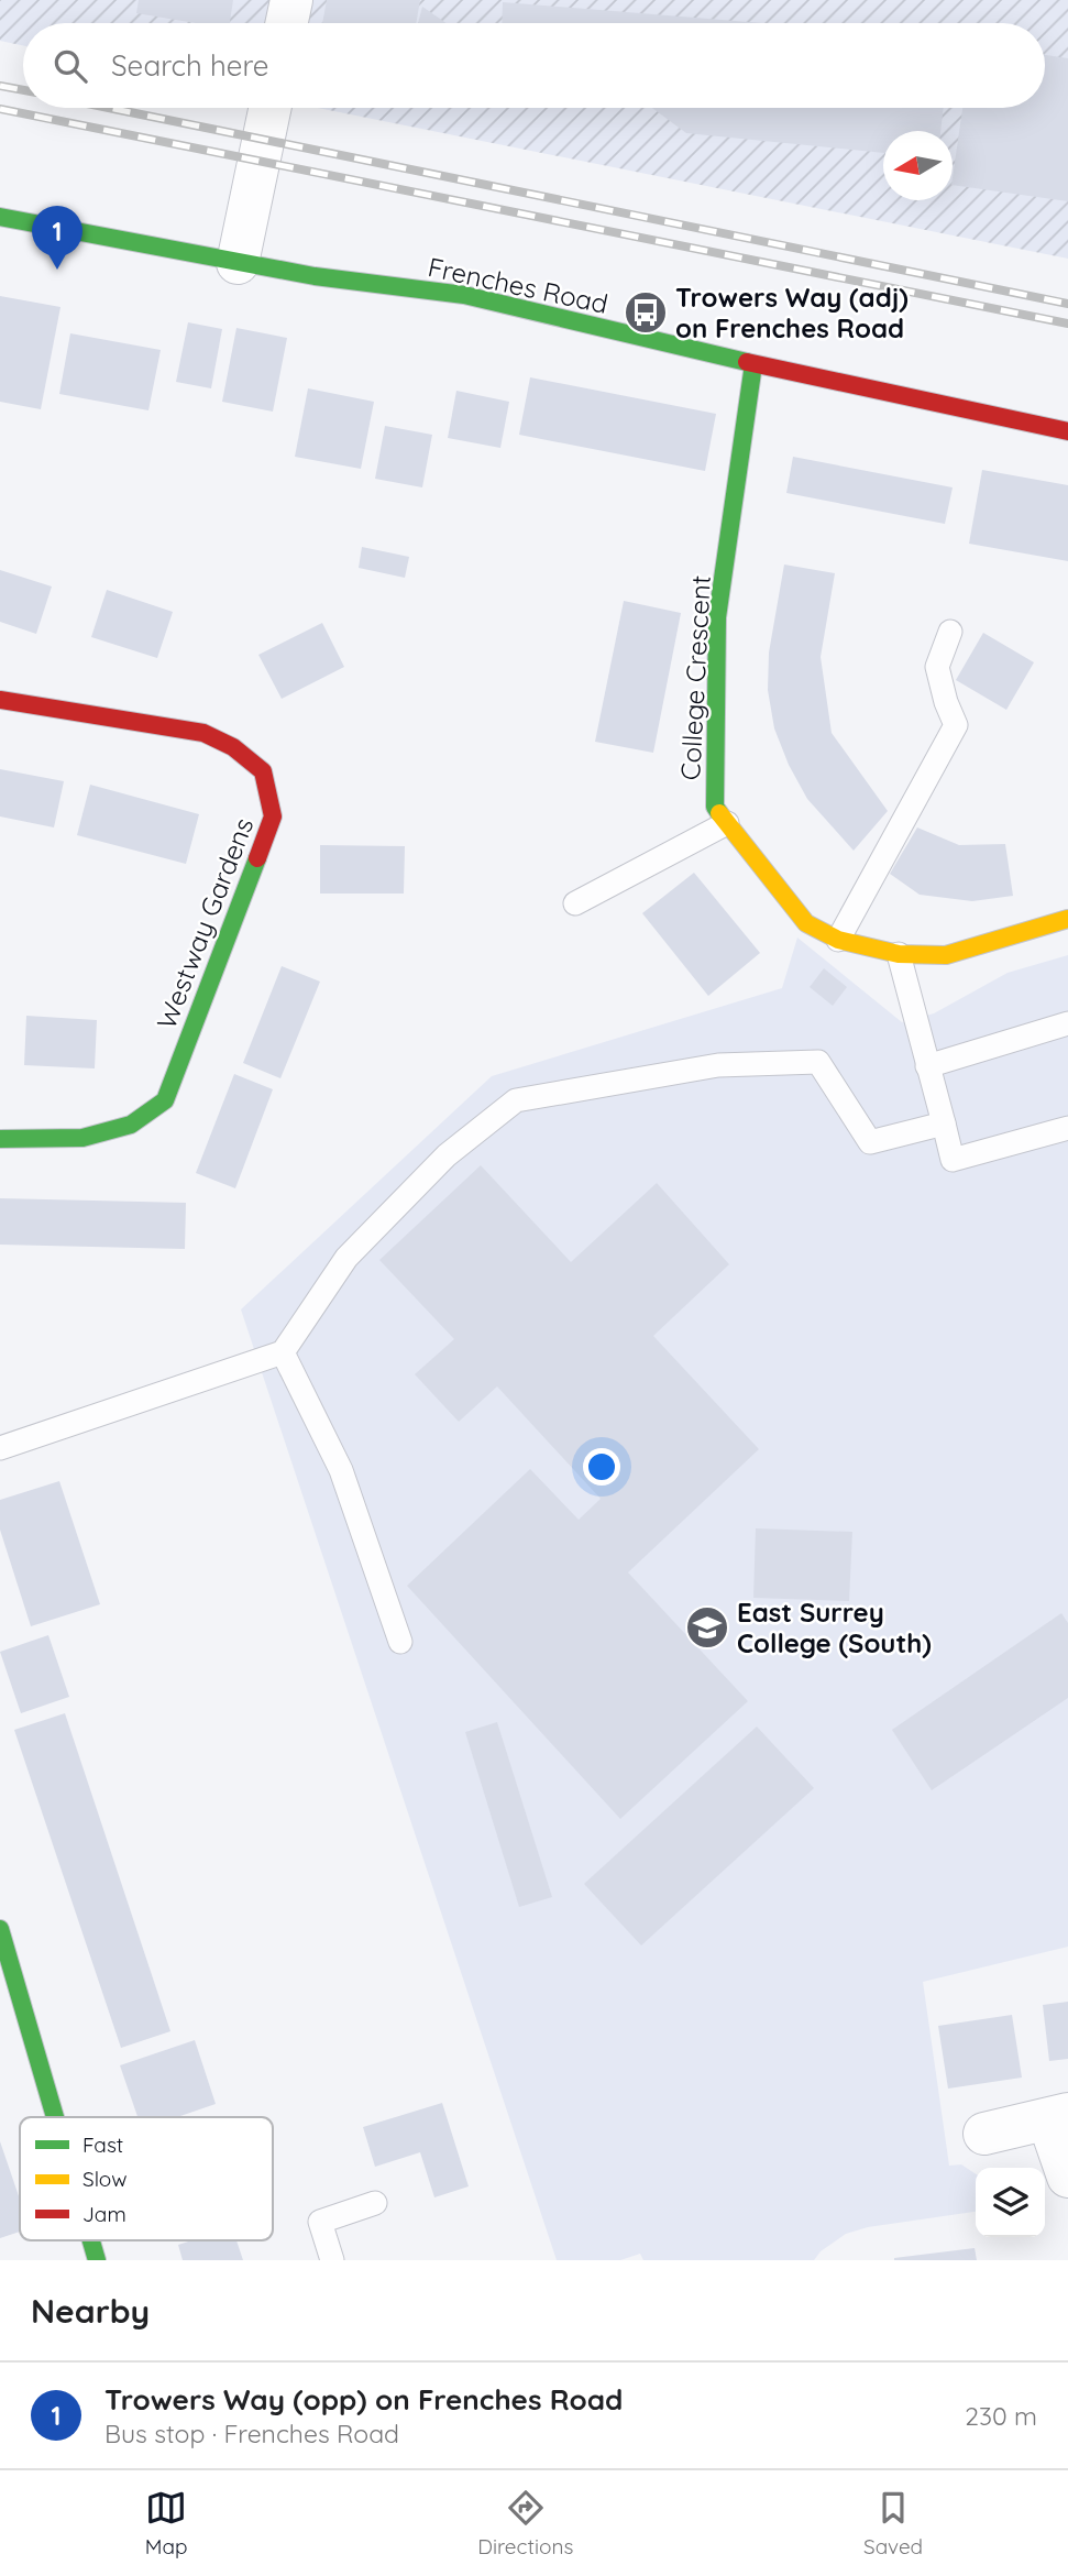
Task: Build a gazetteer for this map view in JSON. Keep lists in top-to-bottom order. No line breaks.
{"streets":{"street":["Frenches Road","College Crescent","Westway Gardens"]},"crossings":[["Frenches Road","College Crescent"]],"places":{"bus stop":["Trowers Way (adj) on Frenches Road"],"school or university":["East Surrey College (South)"]},"legend":["Fast","Slow","Jam"],"north":"left","page":{"search":"Search here","pins":"1","heading":"Nearby","list":[{"mark":"1","name":"Trowers Way (opp) on Frenches Road","note":"Bus stop · Frenches Road","value":"230 m"}],"nav":["Map","Directions","Saved"]}}
